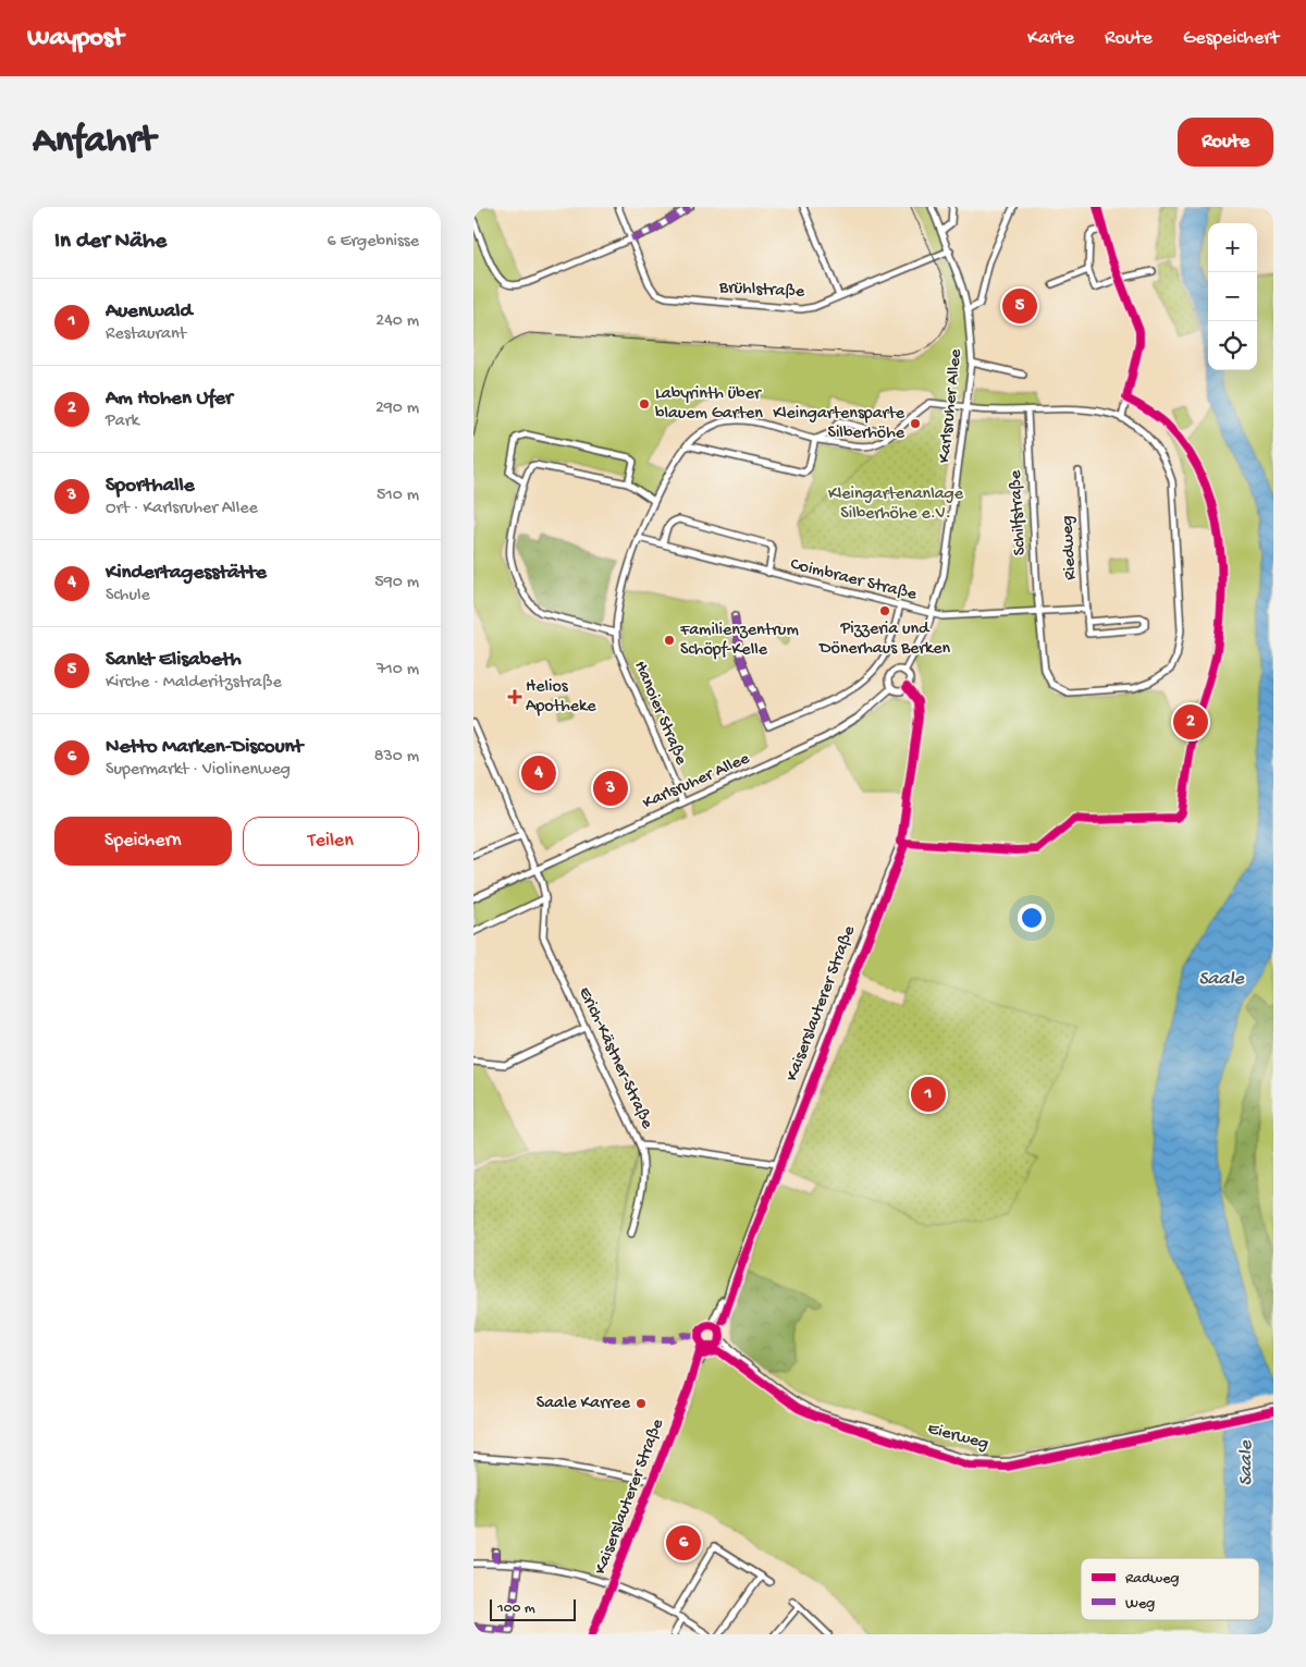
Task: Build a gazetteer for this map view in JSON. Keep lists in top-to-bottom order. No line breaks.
{"streets":{"street":["Brühlstraße","Karlsruher Allee","Schilfstraße","Riedweg","Coimbraer Straße","Hanoier Straße","Kaiserslauterer Straße","Erich-Kästner-Straße","Eierweg"]},"crossings":[["Brühlstraße","Karlsruher Allee"],["Karlsruher Allee","Coimbraer Straße"],["Karlsruher Allee","Hanoier Straße"],["Karlsruher Allee","Kaiserslauterer Straße"],["Karlsruher Allee","Erich-Kästner-Straße"],["Schilfstraße","Coimbraer Straße"],["Schilfstraße","Hanoier Straße"],["Riedweg","Coimbraer Straße"],["Coimbraer Straße","Hanoier Straße"],["Kaiserslauterer Straße","Eierweg"]],"water":["Saale"],"parks":["Kleingartenanlage Silberhöhe e.V."],"places":{"other":["Labyrinth über blauem Garten","Kleingartensparte Silberhöhe","Pizzeria und Dönerhaus Berken","Familienzentrum Schöpf-Kelle","Saale Karree"],"health":["Helios Apotheke"]},"legend":["Radweg","Weg"],"scale_bar":"100 m","page":{"header":"Waypost","nav":["Karte","Route","Gespeichert"],"buttons":["Route",["Speichern","Teilen"]],"title":"Anfahrt","heading":["In der Nähe","6 Ergebnisse"],"map_buttons":["+","−"],"list":[{"mark":"1","name":"Auenwald","note":"Restaurant","value":"240 m"},{"mark":"2","name":"Am Hohen Ufer","note":"Park","value":"290 m"},{"mark":"3","name":"Sporthalle","note":"Ort · Karlsruher Allee","value":"510 m"},{"mark":"4","name":"Kindertagesstätte","note":"Schule","value":"590 m"},{"mark":"5","name":"Sankt Elisabeth","note":"Kirche · Malderitzstraße","value":"710 m"},{"mark":"6","name":"Netto Marken-Discount","note":"Supermarkt · Violinenweg","value":"830 m"}],"pins":["5","2","4","3","1","6"],"scale":"100 m"}}
